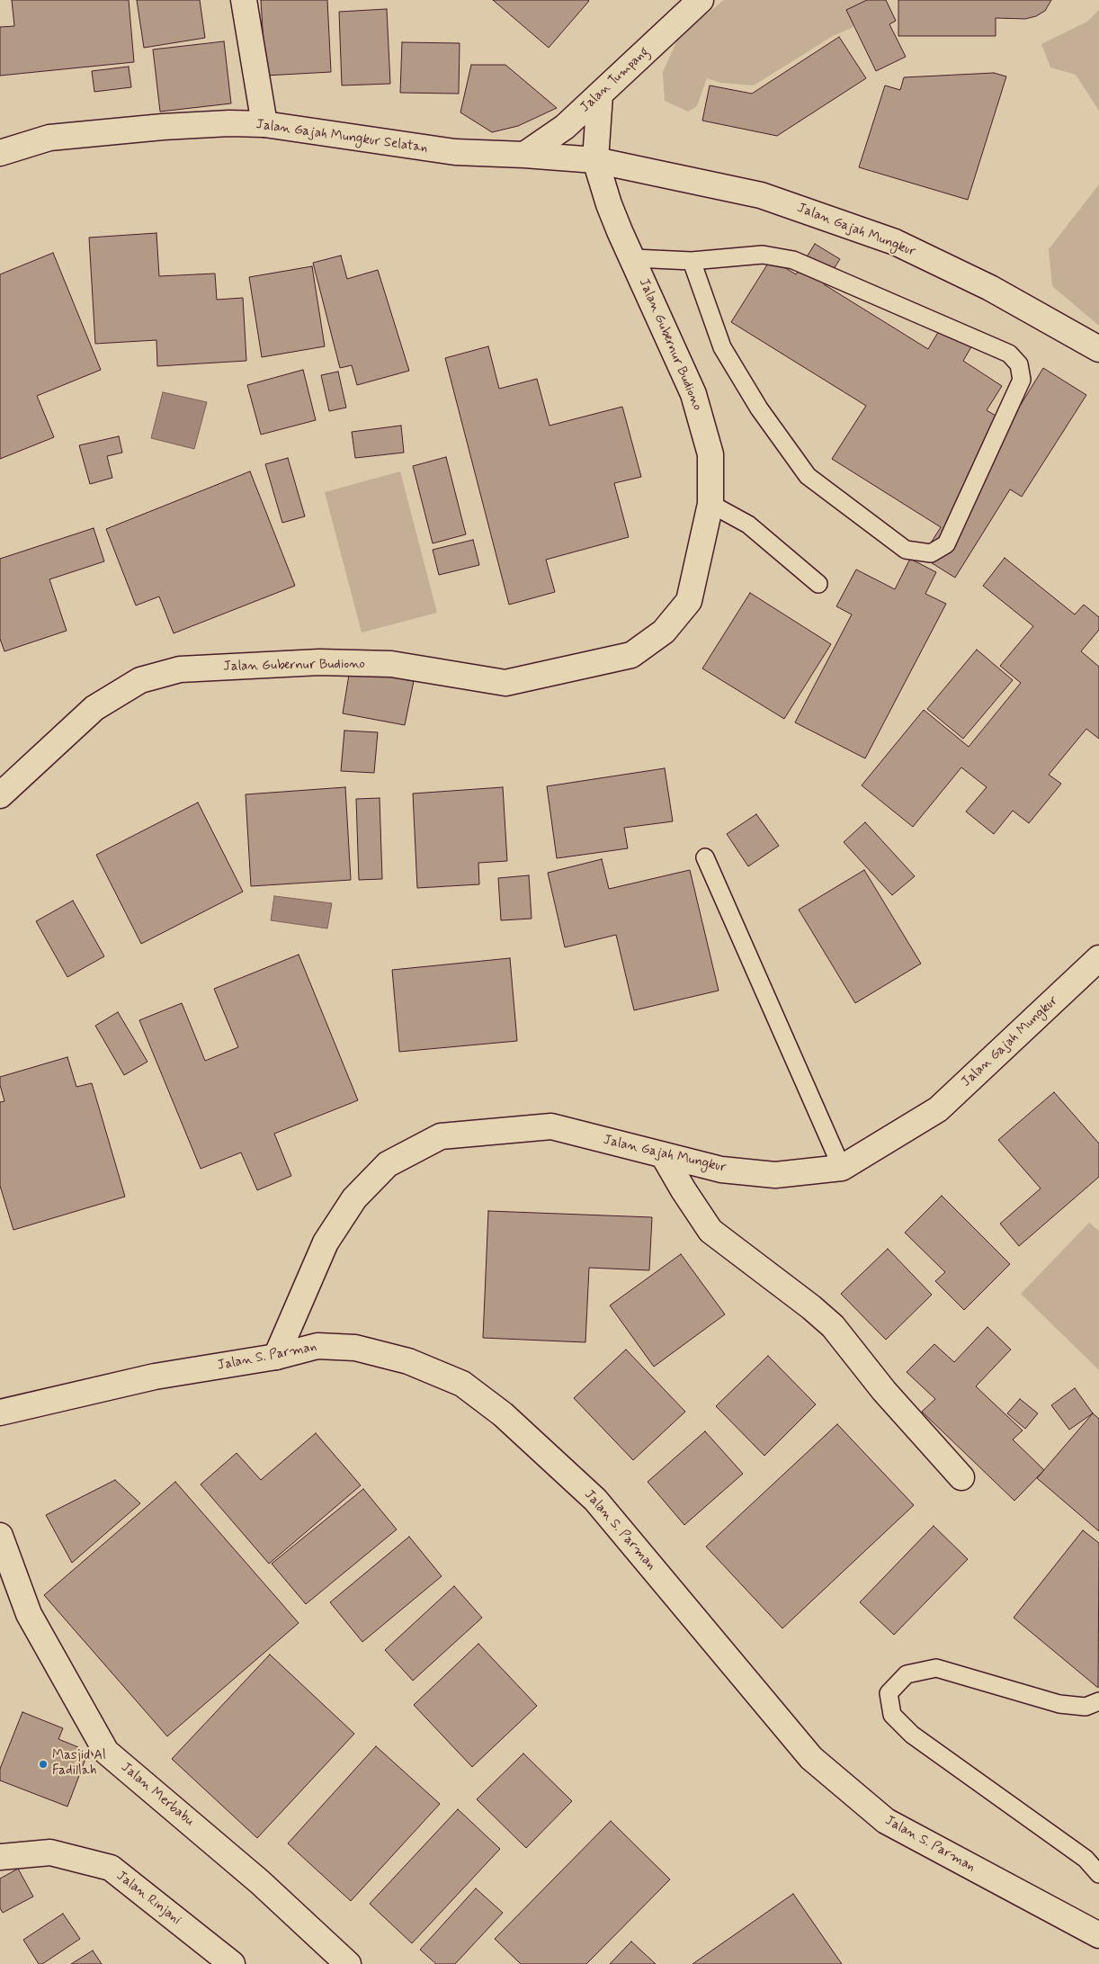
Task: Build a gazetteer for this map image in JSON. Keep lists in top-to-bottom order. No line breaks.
{"streets":{"main road":["Jalan Tumpang","Jalan Gajah Mungkur Selatan","Jalan Gajah Mungkur","Jalan Gubernur Budiono","Jalan S. Parman","Jalan Merbabu","Jalan Rinjani"]},"crossings":[["Jalan Tumpang","Jalan Gajah Mungkur Selatan"],["Jalan Gajah Mungkur","Jalan Gubernur Budiono"],["Jalan Gajah Mungkur","Jalan S. Parman"]],"places":["Masjid Al Fadillah"]}
